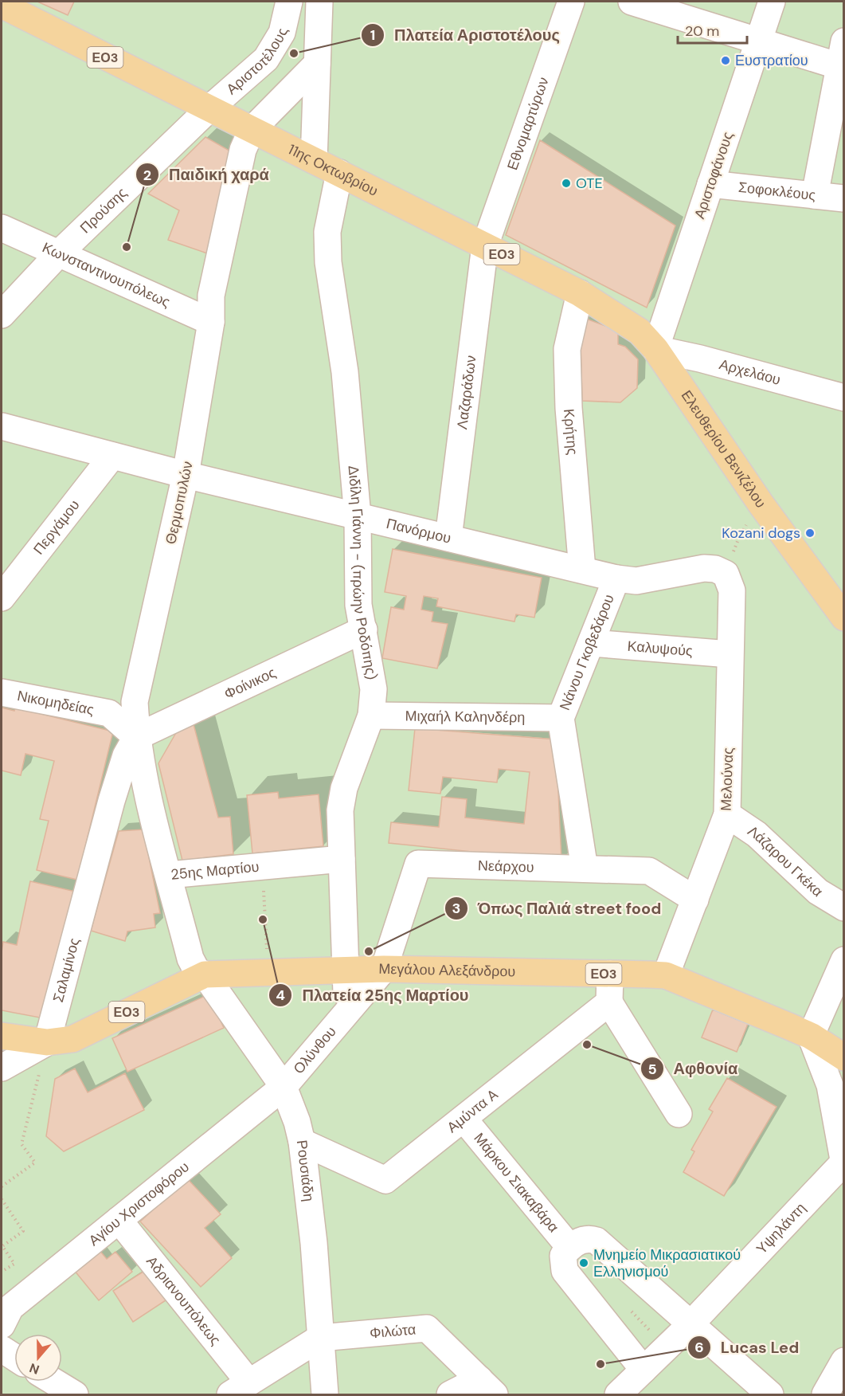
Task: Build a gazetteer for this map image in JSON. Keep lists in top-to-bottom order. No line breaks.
{"streets":{"main road":["ΕΟ3","11ης Οκτωβρίου","Ελευθερίου Βενιζέλου","Μεγάλου Αλεξάνδρου"],"street":["Αριστοτέλους","Εθνομαρτύρων","Αριστοφάνους","Σοφοκλέους","Προύσης","Κωνσταντινουπόλεως","Αρχελάου","Λαζαράδων","Κρήτης","Θερμοπυλών","Περγάμου","Πανόρμου","Διδίλη Γιάννη - (πρώην Ροδόπης)","Καλυψούς","Νάνου Γκοβεδάρου","Φοίνικος","Νικομηδείας","Μιχαήλ Καληνδέρη","Μελούνας","Λάζαρου Γκέκα","Νεάρχου","25ης Μαρτίου","Σαλαμίνος","Ολύνθου","Αμύντα A","Ρουσιάδη","Μάρκου Σιακαβάρα","Αγίου Χριστοφόρου","Υψηλάντη","Αδριανουπόλεως","Φιλώτα"]},"crossings":[["ΕΟ3","Σαλαμίνος"],["ΕΟ3","Μεγάλου Αλεξάνδρου"],["Αριστοτέλους","11ης Οκτωβρίου"],["Αριστοτέλους","Προύσης"],["Εθνομαρτύρων","11ης Οκτωβρίου"],["Εθνομαρτύρων","Λαζαράδων"],["11ης Οκτωβρίου","Αριστοφάνους"],["11ης Οκτωβρίου","Προύσης"],["11ης Οκτωβρίου","Αρχελάου"],["11ης Οκτωβρίου","Λαζαράδων"],["11ης Οκτωβρίου","Κρήτης"],["11ης Οκτωβρίου","Ελευθερίου Βενιζέλου"],["11ης Οκτωβρίου","Θερμοπυλών"],["11ης Οκτωβρίου","Διδίλη Γιάννη - (πρώην Ροδόπης)"],["Αριστοφάνους","Σοφοκλέους"],["Αριστοφάνους","Αρχελάου"],["Αριστοφάνους","Ελευθερίου Βενιζέλου"],["Προύσης","Κωνσταντινουπόλεως"],["Κωνσταντινουπόλεως","Θερμοπυλών"],["Αρχελάου","Ελευθερίου Βενιζέλου"],["Λαζαράδων","Πανόρμου"],["Κρήτης","Πανόρμου"],["Θερμοπυλών","Πανόρμου"],["Θερμοπυλών","Φοίνικος"],["Θερμοπυλών","Νικομηδείας"],["Θερμοπυλών","25ης Μαρτίου"],["Θερμοπυλών","Σαλαμίνος"],["Περγάμου","Πανόρμου"],["Πανόρμου","Διδίλη Γιάννη - (πρώην Ροδόπης)"],["Πανόρμου","Νάνου Γκοβεδάρου"],["Πανόρμου","Μελούνας"],["Διδίλη Γιάννη - (πρώην Ροδόπης)","Φοίνικος"],["Διδίλη Γιάννη - (πρώην Ροδόπης)","Μιχαήλ Καληνδέρη"],["Διδίλη Γιάννη - (πρώην Ροδόπης)","25ης Μαρτίου"],["Διδίλη Γιάννη - (πρώην Ροδόπης)","Μεγάλου Αλεξάνδρου"],["Διδίλη Γιάννη - (πρώην Ροδόπης)","Ολύνθου"],["Καλυψούς","Νάνου Γκοβεδάρου"],["Καλυψούς","Μελούνας"],["Νάνου Γκοβεδάρου","Μιχαήλ Καληνδέρη"],["Νάνου Γκοβεδάρου","Νεάρχου"],["Φοίνικος","Νικομηδείας"],["Φοίνικος","Σαλαμίνος"],["Νικομηδείας","Σαλαμίνος"],["Μελούνας","Λάζαρου Γκέκα"],["Μελούνας","Νεάρχου"],["Μελούνας","Μεγάλου Αλεξάνδρου"],["Νεάρχου","Μεγάλου Αλεξάνδρου"],["Νεάρχου","Ολύνθου"],["25ης Μαρτίου","Μεγάλου Αλεξάνδρου"],["25ης Μαρτίου","Ρουσιάδη"],["Σαλαμίνος","Μεγάλου Αλεξάνδρου"],["Μεγάλου Αλεξάνδρου","Ολύνθου"],["Μεγάλου Αλεξάνδρου","Ρουσιάδη"],["Ολύνθου","Ρουσιάδη"],["Ολύνθου","Αγίου Χριστοφόρου"],["Αμύντα A","Ρουσιάδη"],["Αμύντα A","Μάρκου Σιακαβάρα"],["Ρουσιάδη","Αγίου Χριστοφόρου"],["Ρουσιάδη","Φιλώτα"],["Αγίου Χριστοφόρου","Αδριανουπόλεως"]],"places":["Πλατεία Αριστοτέλους","Ευστρατίου","OTE","Παιδική χαρά","Kozani dogs","Πλατεία 25ης Μαρτίου","Όπως Παλιά street food","Αφθονία","Μνημείο Μικρασιατικού Ελληνισμού","Lucas Led"],"scale_bar":"20 m","north":"bottom"}
